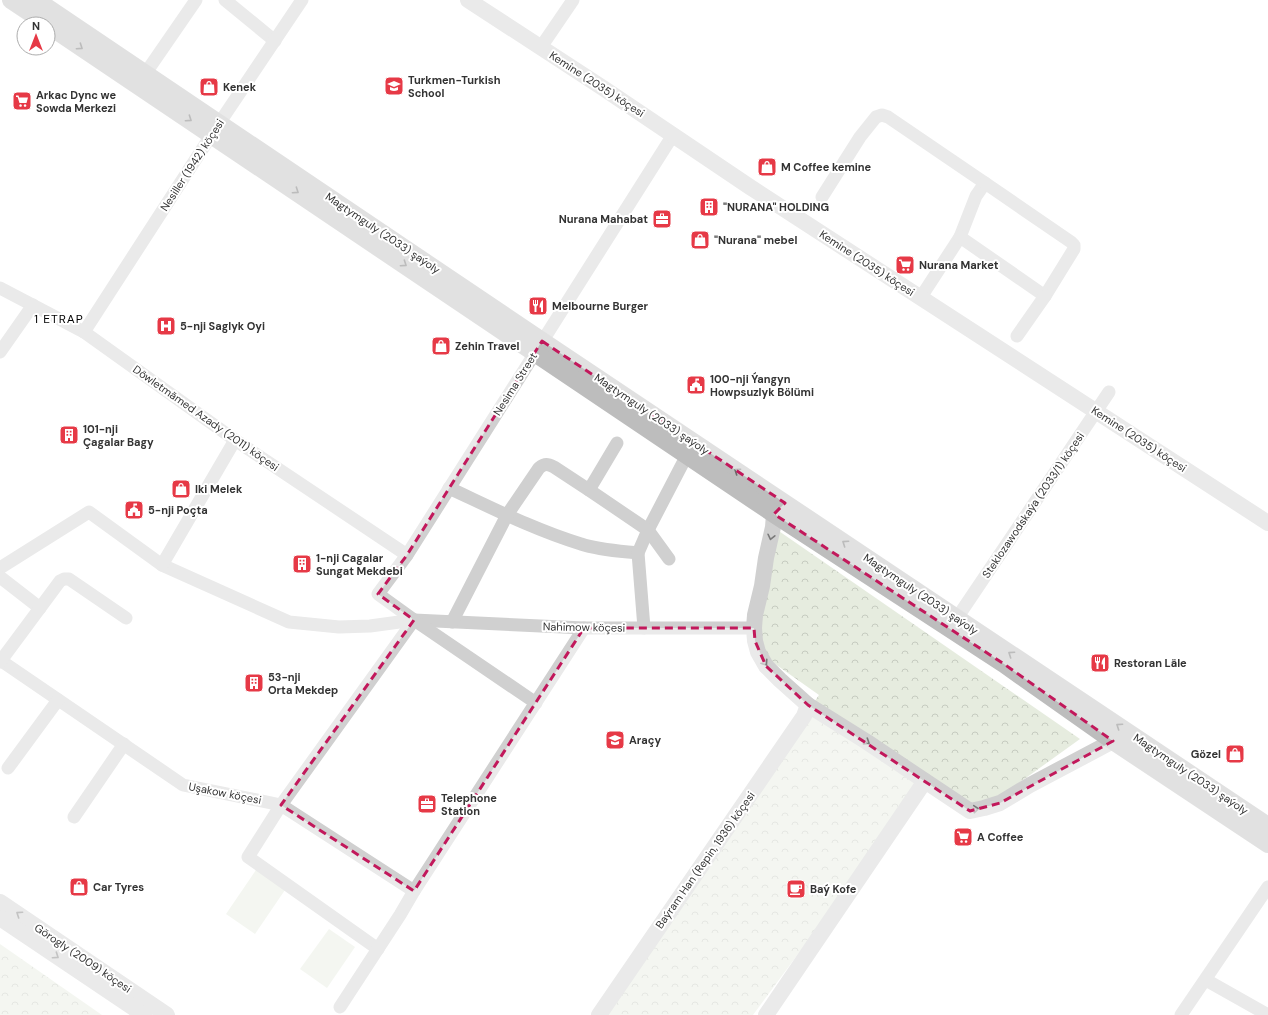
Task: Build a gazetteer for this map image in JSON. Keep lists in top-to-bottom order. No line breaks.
{"streets":{"main road":["Magtymguly (2033) şaýoly"],"street":["Kemine (2035) köçesi","Nesiller (1942) köçesi","Nesima Street","Döwletmämed Azady (2011) köçesi","Steklozawodskaýa (2033/1) köçesi","Nahimow köçesi","Uşakow köçesi","Baýram Han (Repin, 1936) köçesi","Görogly (2009) köçesi"]},"crossings":[["Kemine (2035) köçesi","Nesima Street"],["Kemine (2035) köçesi","Steklozawodskaýa (2033/1) köçesi"],["Nesiller (1942) köçesi","Magtymguly (2033) şaýoly"],["Nesiller (1942) köçesi","Döwletmämed Azady (2011) köçesi"],["Magtymguly (2033) şaýoly","Nesima Street"],["Magtymguly (2033) şaýoly","Steklozawodskaýa (2033/1) köçesi"],["Nesima Street","Döwletmämed Azady (2011) köçesi"],["Nesima Street","Nahimow köçesi"]],"districts":["1 ETRAP"],"places":{"school or university":["Turkmen-Turkish School","Araçy"],"shop":["Kenek","M Coffee kemine","\"Nurana\" mebel","Zehin Travel","Iki Melek","Gözel","Car Tyres"],"supermarket":["Arkac Dync we Sowda Merkezi","Nurana Market","A Coffee"],"building":["\"NURANA\" HOLDING","101-nji Çagalar Bagy","1-nji Cagalar Sungat Mekdebi","53-nji Orta Mekdep"],"office":["Nurana Mahabat","Telephone Station"],"restaurant":["Melbourne Burger","Restoran Läle"],"hospital":["5-nji Saglyk Oyi"],"public building":["100-nji Ýangyn Howpsuzlyk Bölümi","5-nji Poçta"],"cafe":["Baý Kofe"]},"north":"top"}
